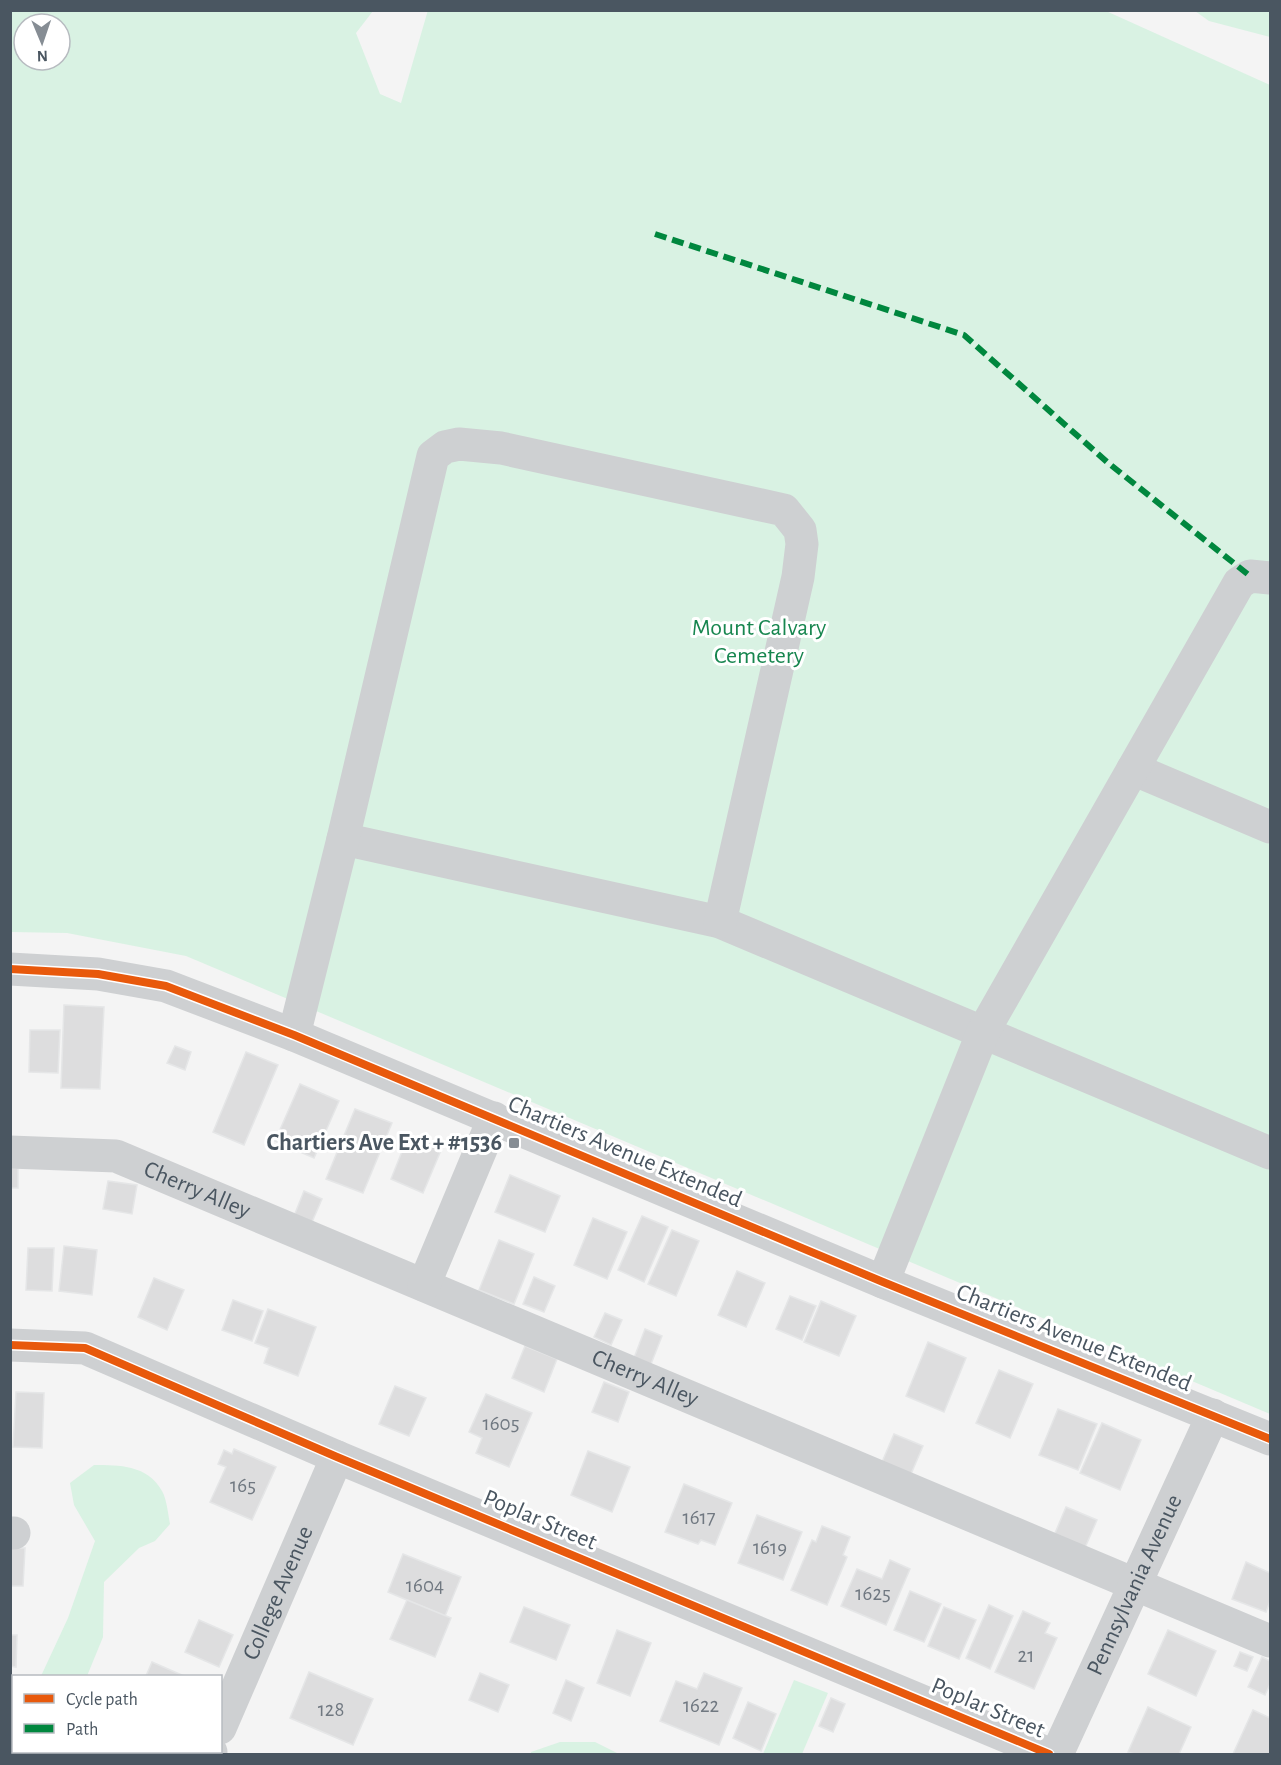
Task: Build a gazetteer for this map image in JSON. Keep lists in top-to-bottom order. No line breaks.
{"streets":{"street":["Chartiers Avenue Extended","Cherry Alley","Poplar Street","Pennsylvania Avenue","College Avenue"]},"crossings":[["Chartiers Avenue Extended","Pennsylvania Avenue"],["Cherry Alley","Pennsylvania Avenue"],["Poplar Street","College Avenue"]],"parks":["Mount Calvary Cemetery"],"places":{"transit":["Chartiers Ave Ext + #1536"]},"house_numbers":["1605","165","1617","1619","1604","1625","21","1622","128"],"legend":["Cycle path","Path"],"north":"bottom"}
